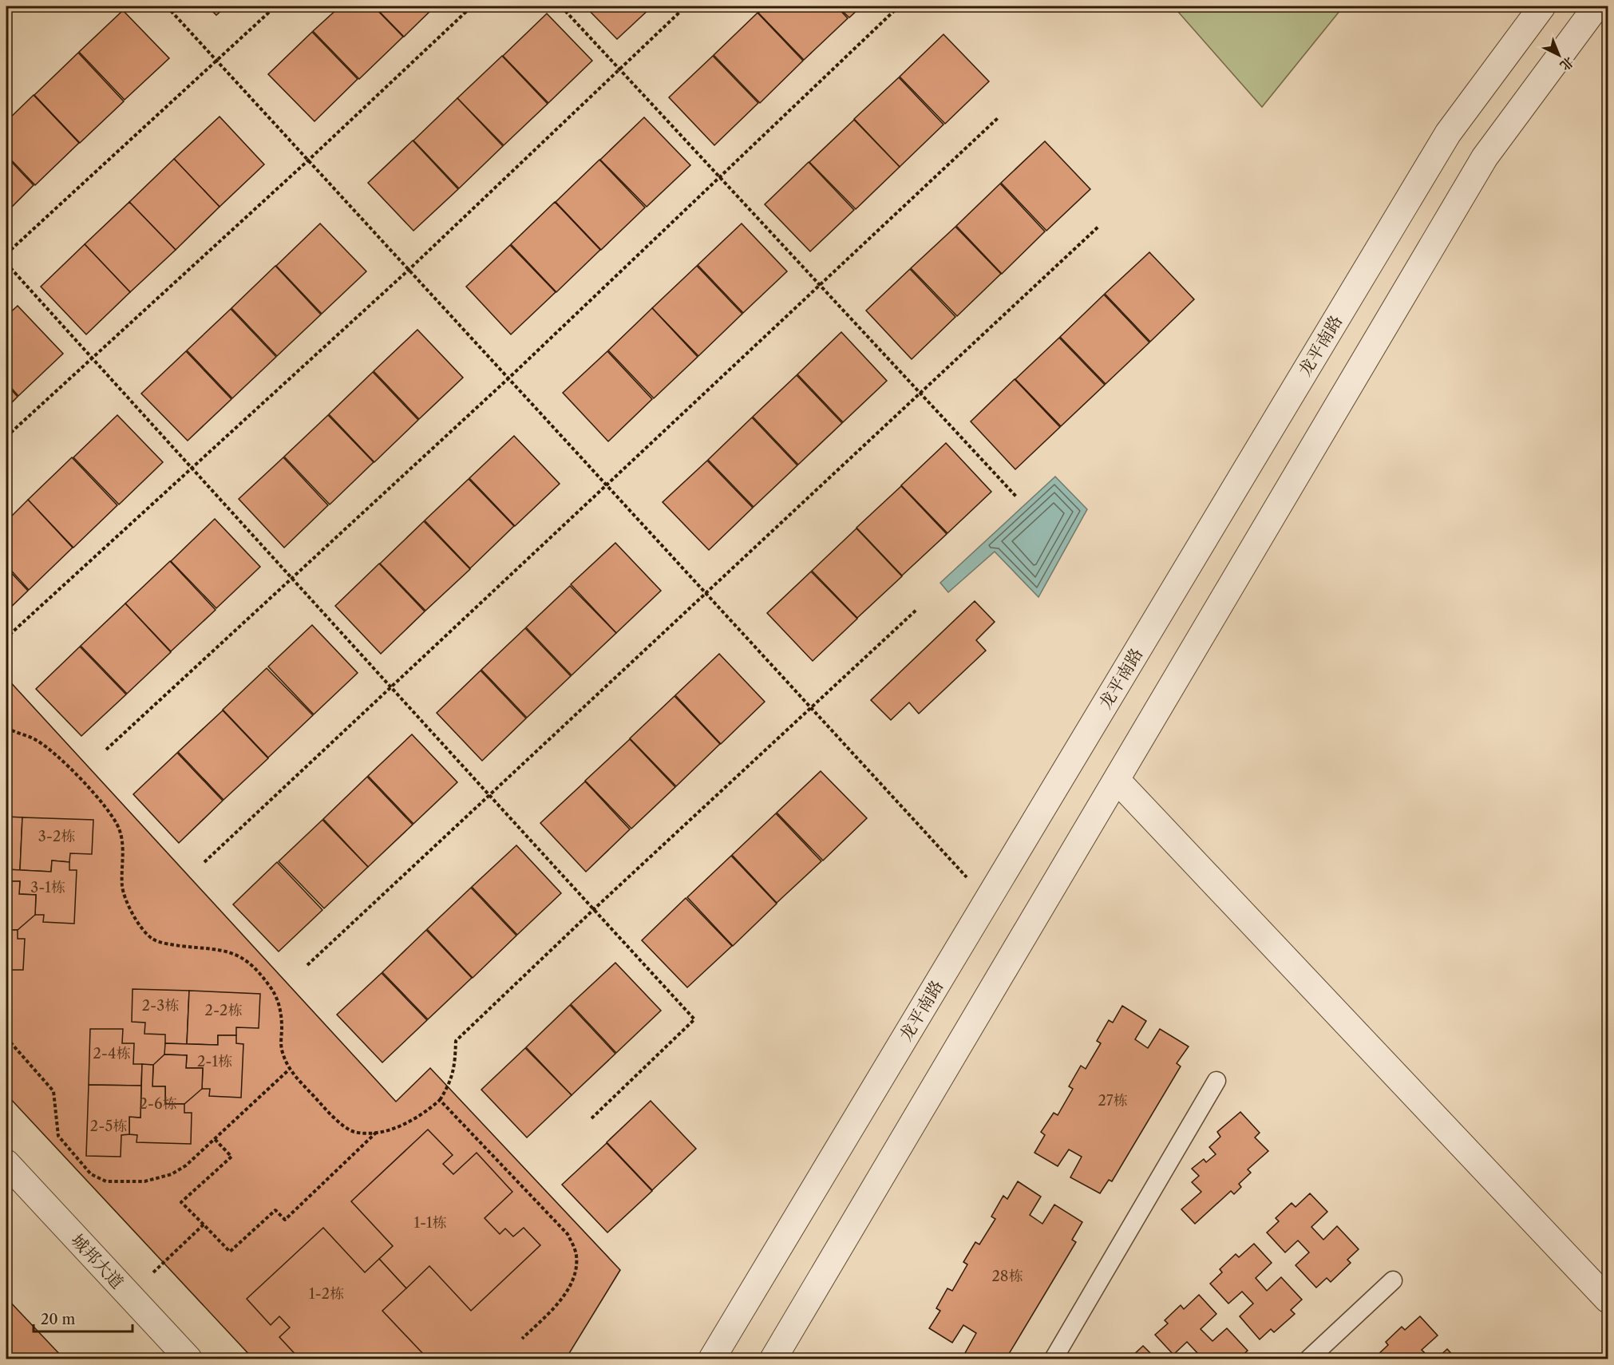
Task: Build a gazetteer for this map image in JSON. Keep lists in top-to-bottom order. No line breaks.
{"streets":{"street":["龙平南路","城邦大道"]},"house_numbers":["3-2栋","3-1栋","2-3栋","2-2栋","2-4栋","2-1栋","27栋","2-6栋","2-5栋","1-1栋","28栋","1-2栋"],"scale_bar":"20 m","north":"bottom right"}
